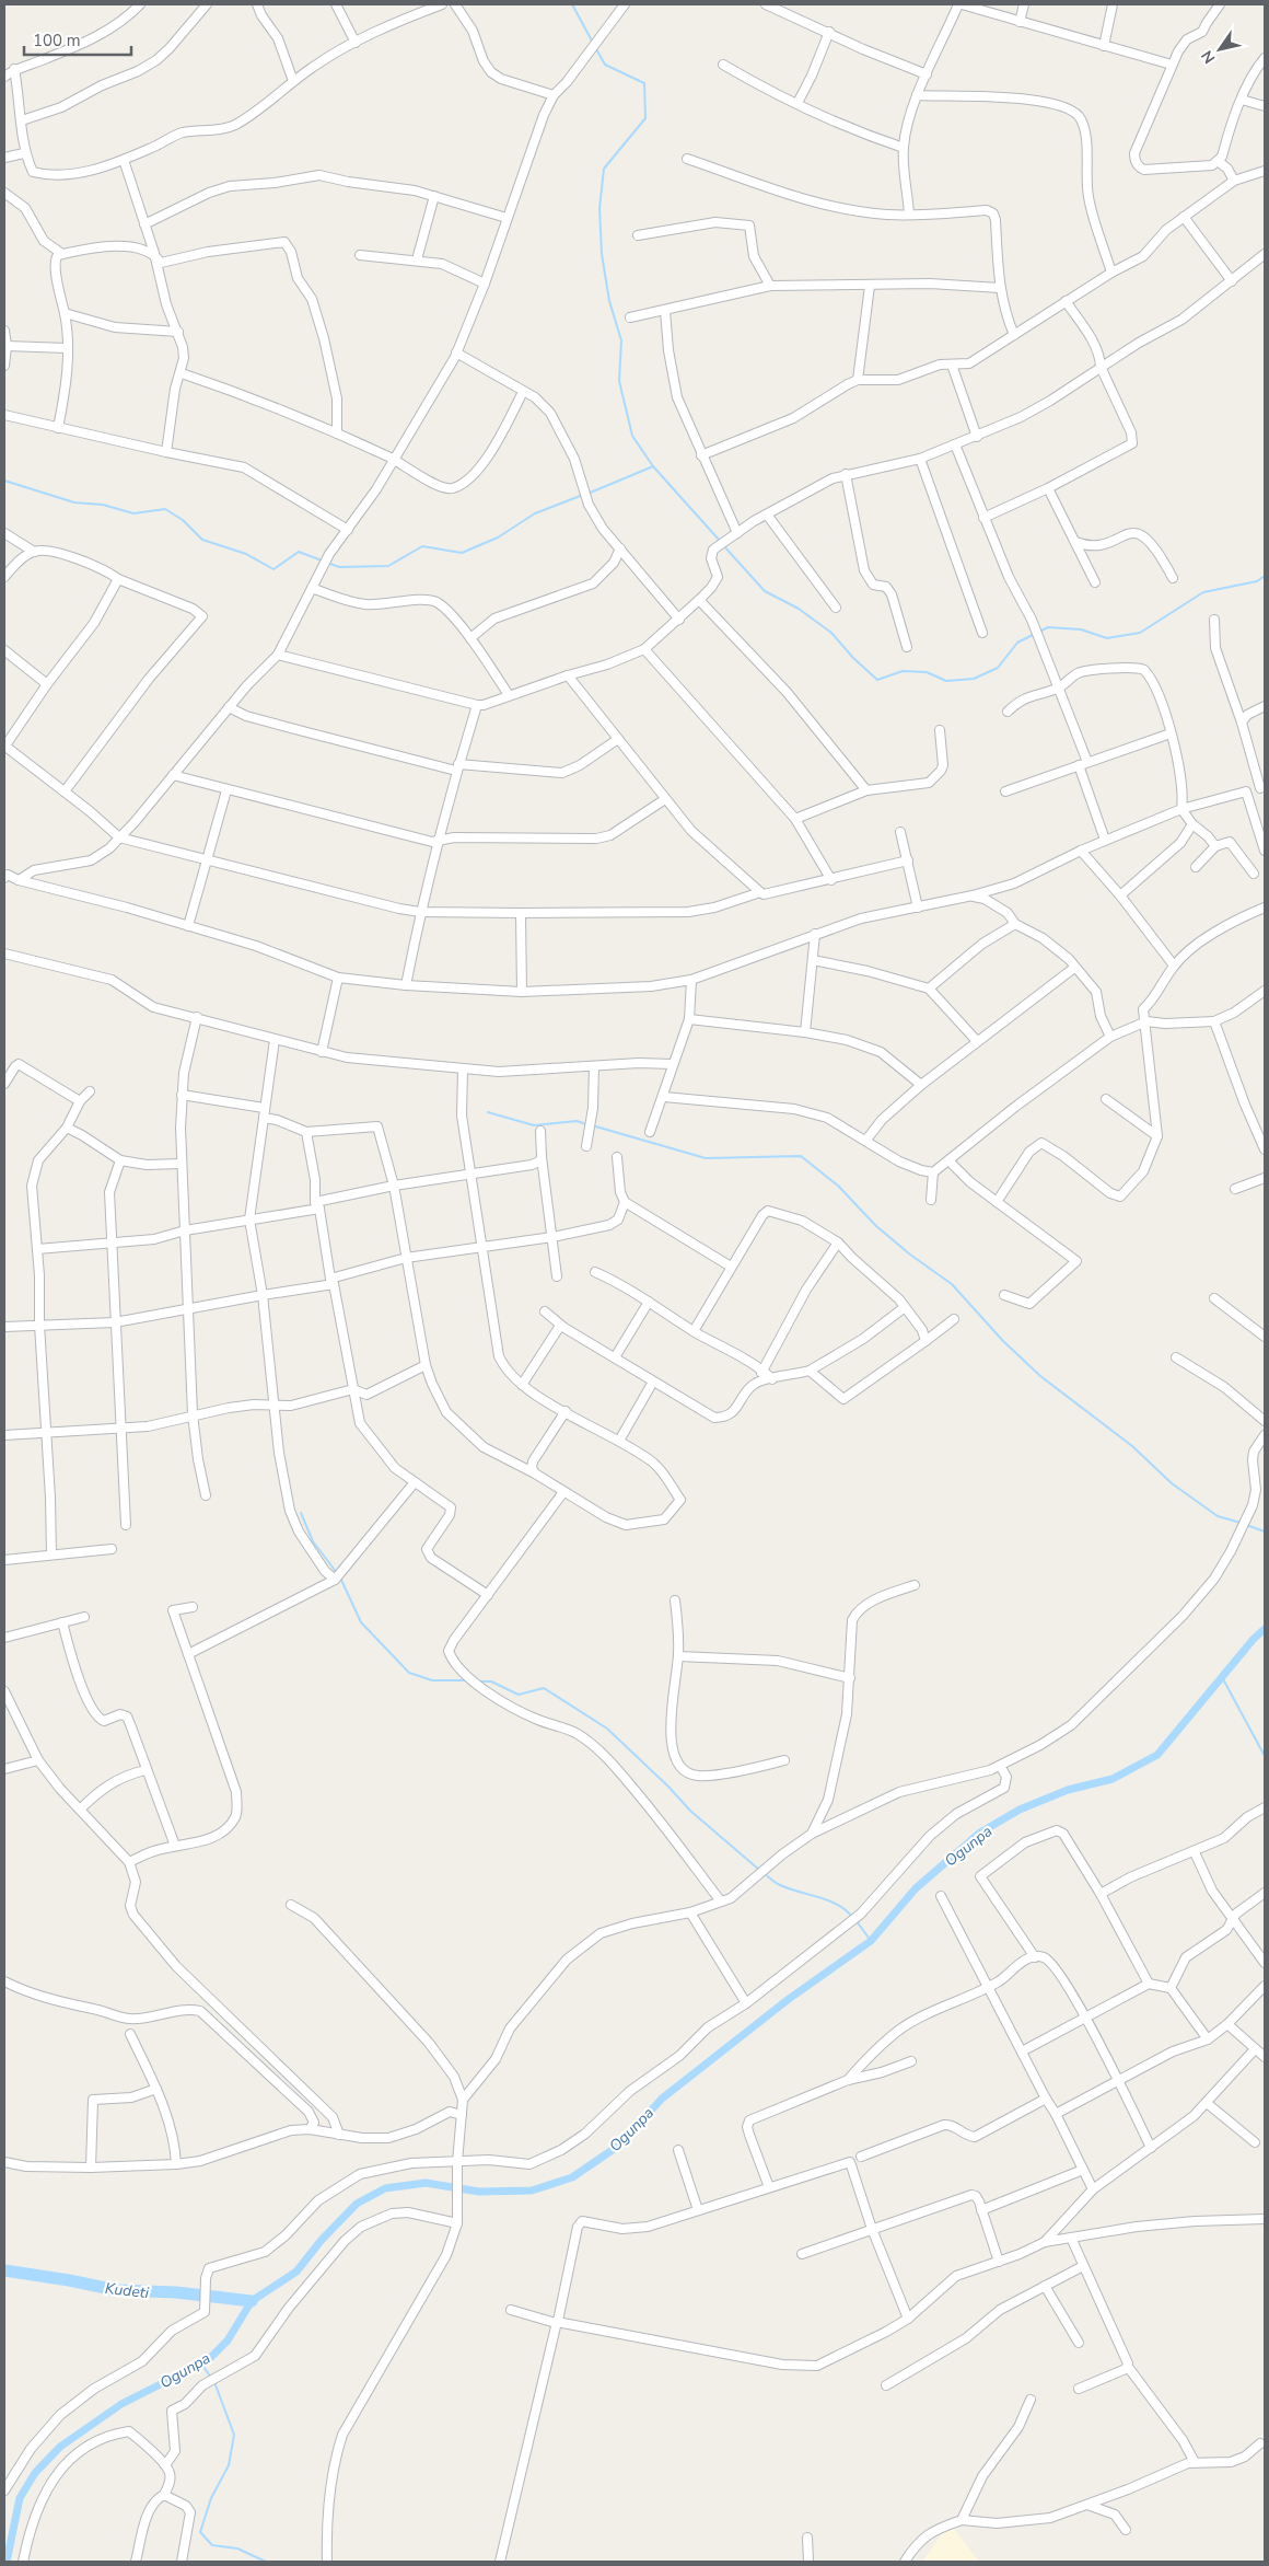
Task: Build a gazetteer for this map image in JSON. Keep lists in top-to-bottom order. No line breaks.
{"water":["Ogunpa","Kudeti"],"scale_bar":"100 m","north":"bottom left"}
